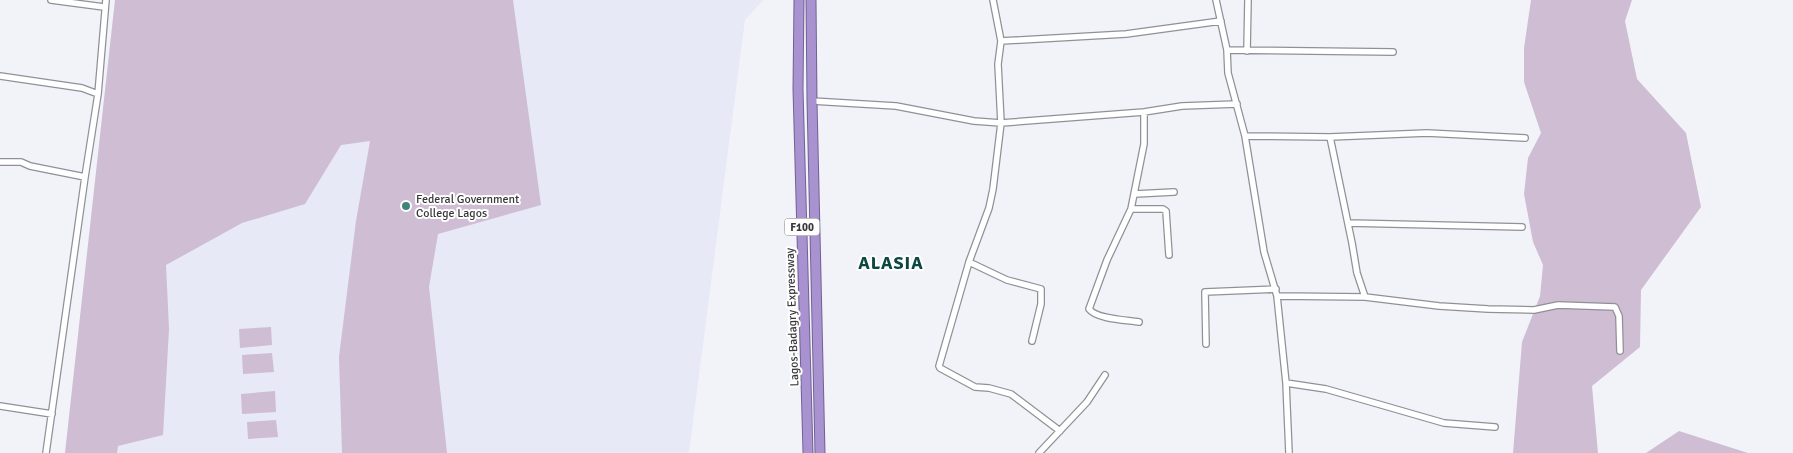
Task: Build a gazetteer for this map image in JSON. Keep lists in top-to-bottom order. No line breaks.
{"streets":{"highway":["F100","Lagos-Badagry Expressway"]},"districts":["ALASIA"],"places":["Federal Government College Lagos"]}
